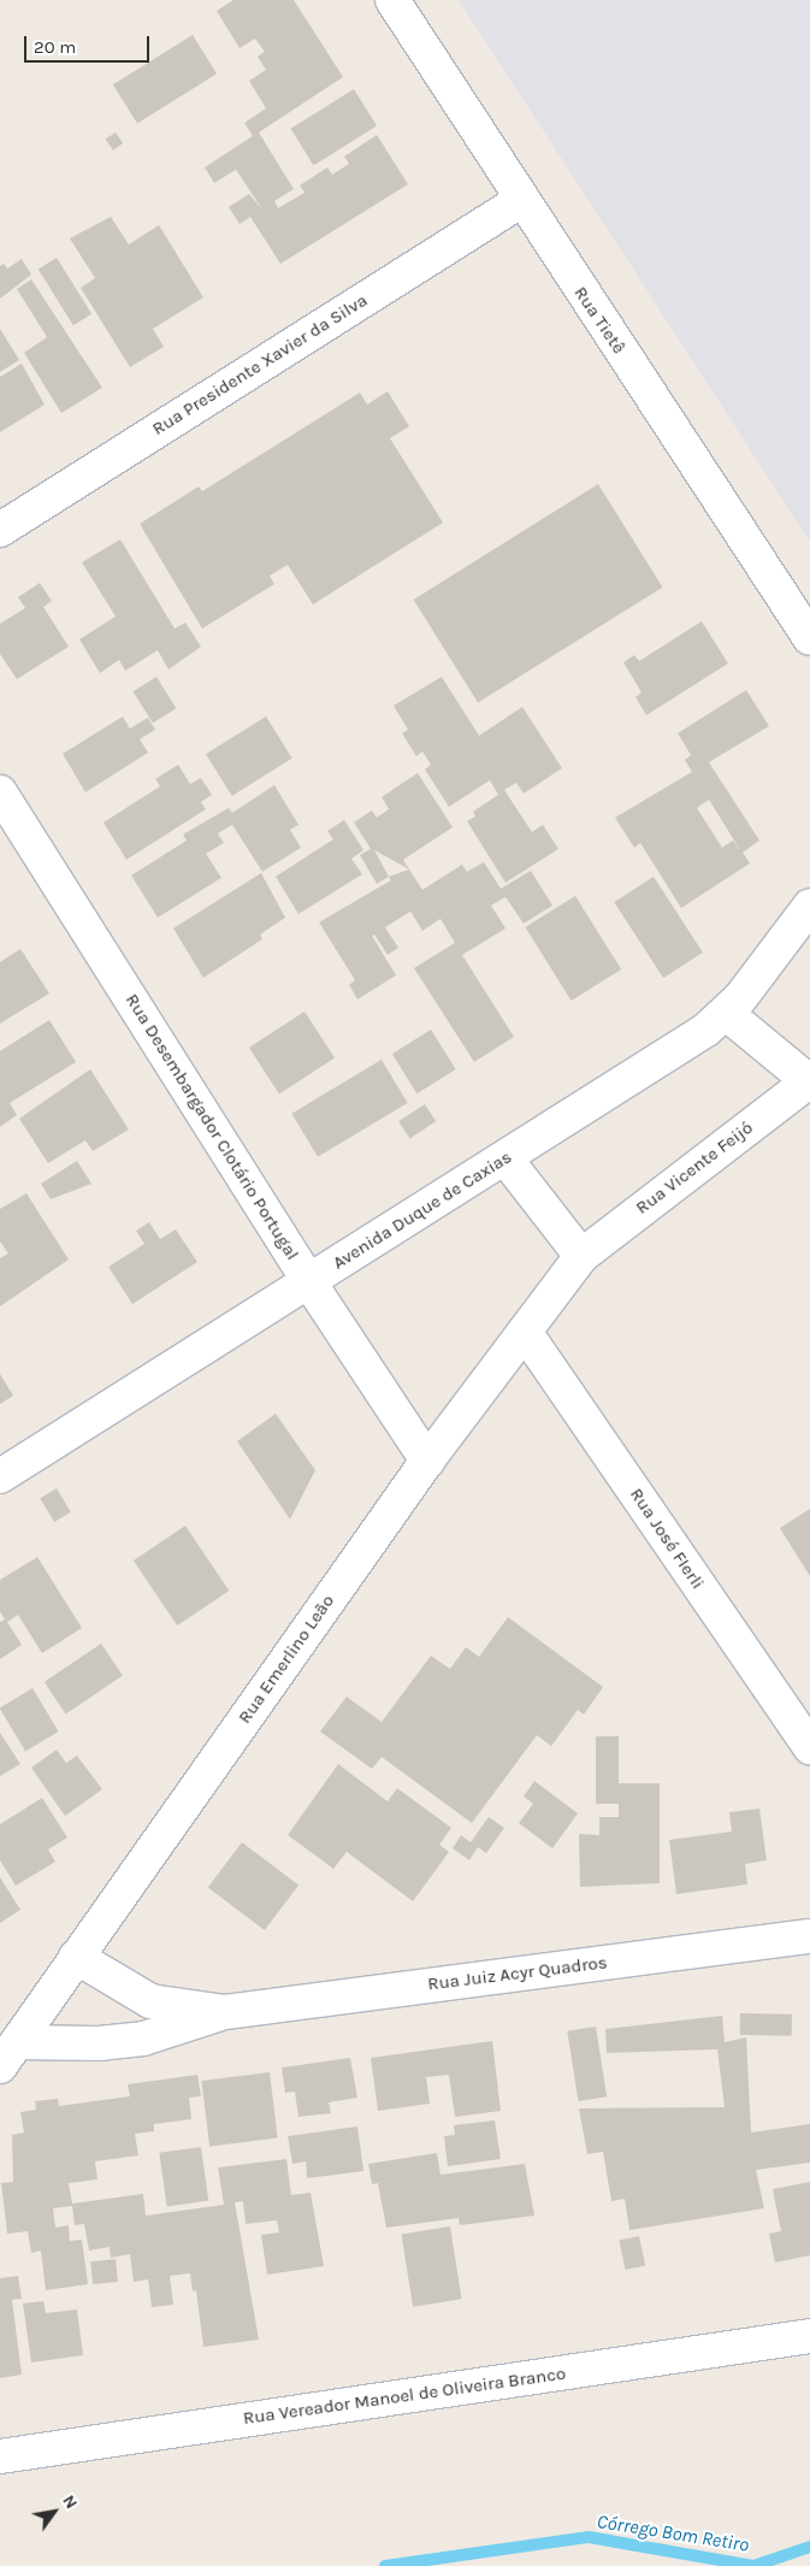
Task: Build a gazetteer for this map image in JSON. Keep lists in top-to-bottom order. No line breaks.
{"streets":{"street":["Rua Tietê","Rua Presidente Xavier da Silva","Rua Desembargador Clotário Portugal","Rua Vicente Feijó","Avenida Duque de Caxias","Rua José FIerli","Rua Emerlino Leão","Rua Juiz Acyr Quadros","Rua Vereador Manoel de Oliveira Branco"]},"crossings":[["Rua Tietê","Rua Presidente Xavier da Silva"],["Rua Desembargador Clotário Portugal","Avenida Duque de Caxias"],["Rua Desembargador Clotário Portugal","Rua Emerlino Leão"],["Rua Vicente Feijó","Rua Emerlino Leão"],["Rua José FIerli","Rua Emerlino Leão"],["Rua Emerlino Leão","Rua Juiz Acyr Quadros"]],"water":["Córrego Bom Retiro"],"scale_bar":"20 m","north":"top right"}
